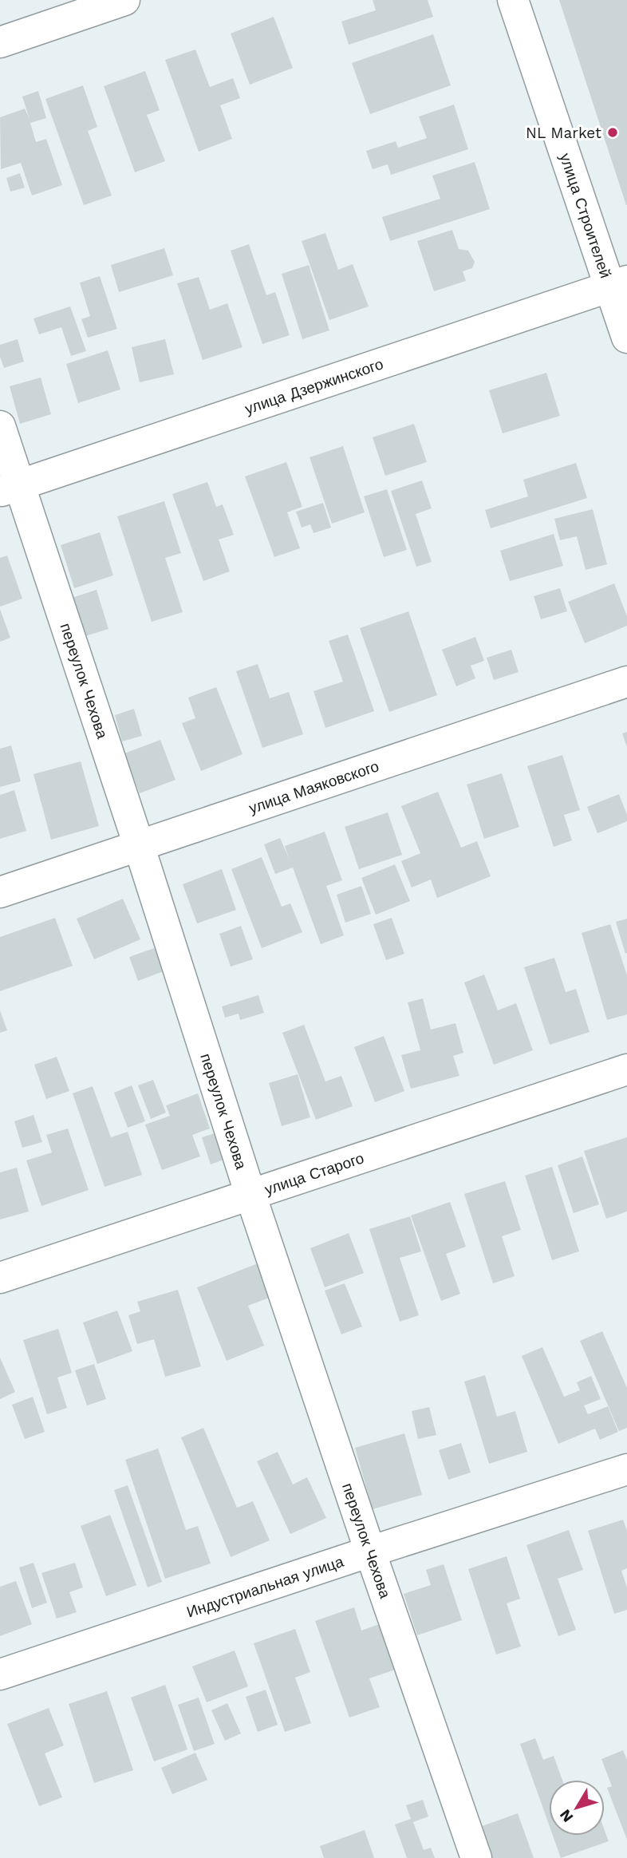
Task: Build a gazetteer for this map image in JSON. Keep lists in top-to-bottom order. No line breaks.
{"streets":{"street":["улица Строителей","улица Дзержинского","переулок Чехова","улица Маяковского","улица Старого","Индустриальная улица"]},"crossings":[["улица Строителей","улица Дзержинского"],["улица Дзержинского","переулок Чехова"],["переулок Чехова","улица Маяковского"],["переулок Чехова","улица Старого"],["переулок Чехова","Индустриальная улица"]],"places":["NL Market"],"north":"bottom left"}
